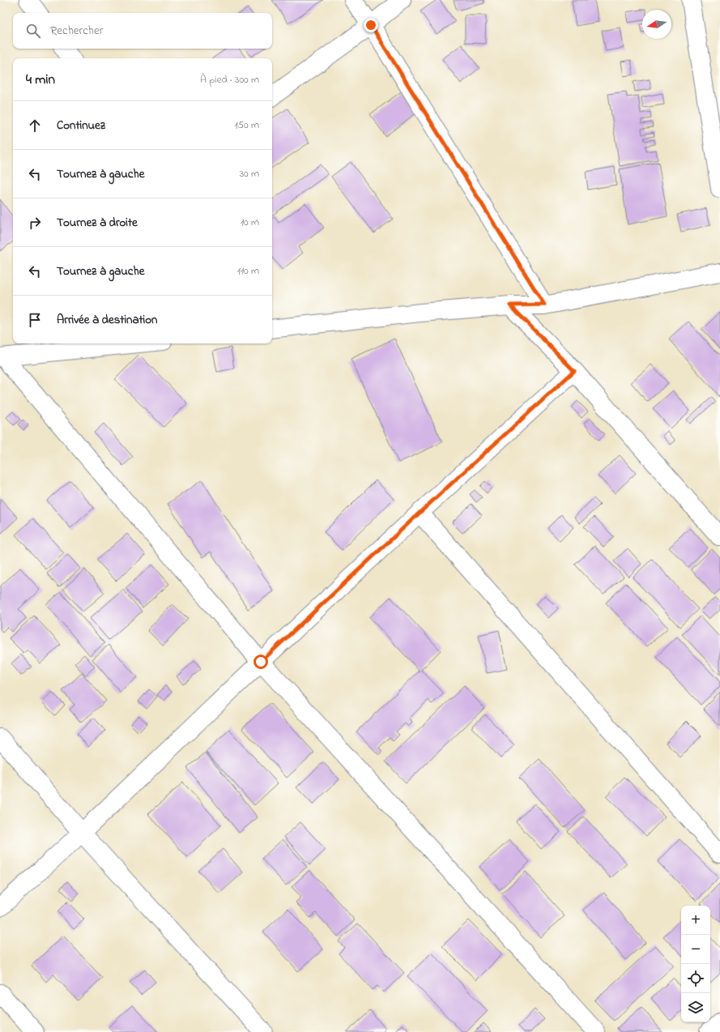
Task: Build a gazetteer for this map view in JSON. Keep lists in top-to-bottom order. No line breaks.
{"north":"left","page":{"search":"Rechercher","heading":["4 min","À pied · 300 m"],"list":[["Continuez","150 m"],["Tournez à gauche","30 m"],["Tournez à droite","10 m"],["Tournez à gauche","110 m"],"Arrivée à destination"],"map_buttons":["+","−"]}}
